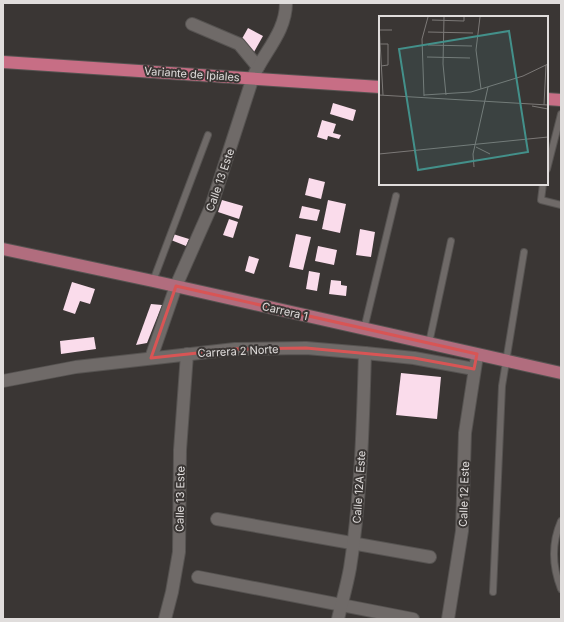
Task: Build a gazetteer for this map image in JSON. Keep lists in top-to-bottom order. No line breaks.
{"streets":{"highway":["Variante de Ipiales"],"main road":["Carrera 1"],"street":["Calle 13 Este","Carrera 2 Norte","Calle 12A Este","Calle 12 Este"]},"crossings":[["Variante de Ipiales","Calle 13 Este"],["Calle 13 Este","Carrera 1"],["Calle 13 Este","Carrera 2 Norte"],["Carrera 1","Calle 12 Este"],["Carrera 2 Norte","Calle 12A Este"],["Carrera 2 Norte","Calle 12 Este"]]}
